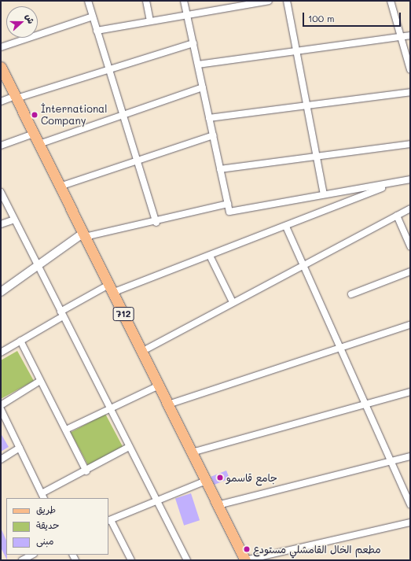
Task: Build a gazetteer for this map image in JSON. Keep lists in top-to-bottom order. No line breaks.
{"streets":{"main road":["712"]},"places":["İnternational Company","جامع قاسمو","مطعم الخال القامشلي مستودع"],"legend":["طريق","حديقة","مبنى"],"scale_bar":"100 m","north":"right"}
